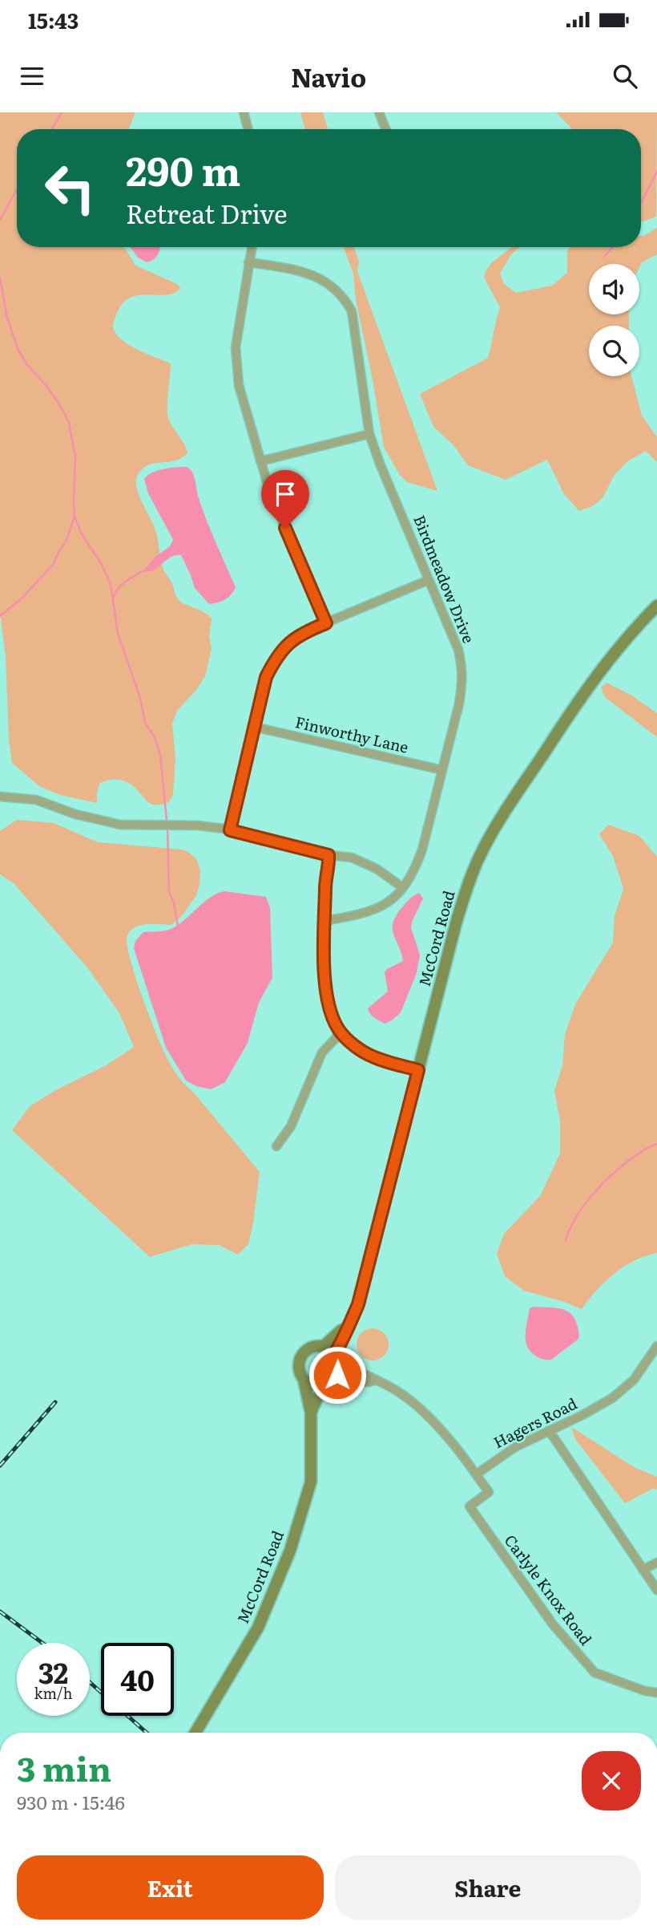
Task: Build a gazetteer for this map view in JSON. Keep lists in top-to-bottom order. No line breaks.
{"streets":{"street":["Birdmeadow Drive","Finworthy Lane","McCord Road","Hagers Road","Carlyle Knox Road"]},"crossings":[["Birdmeadow Drive","Finworthy Lane"],["Hagers Road","Carlyle Knox Road"]],"page":{"status":"15:43","header":"Navio","turn":["290 m","Retreat Drive"],"speed":"32 km/h","limit":"40","heading":["3 min","930 m · 15:46"],"buttons":["Exit","Share"]}}
